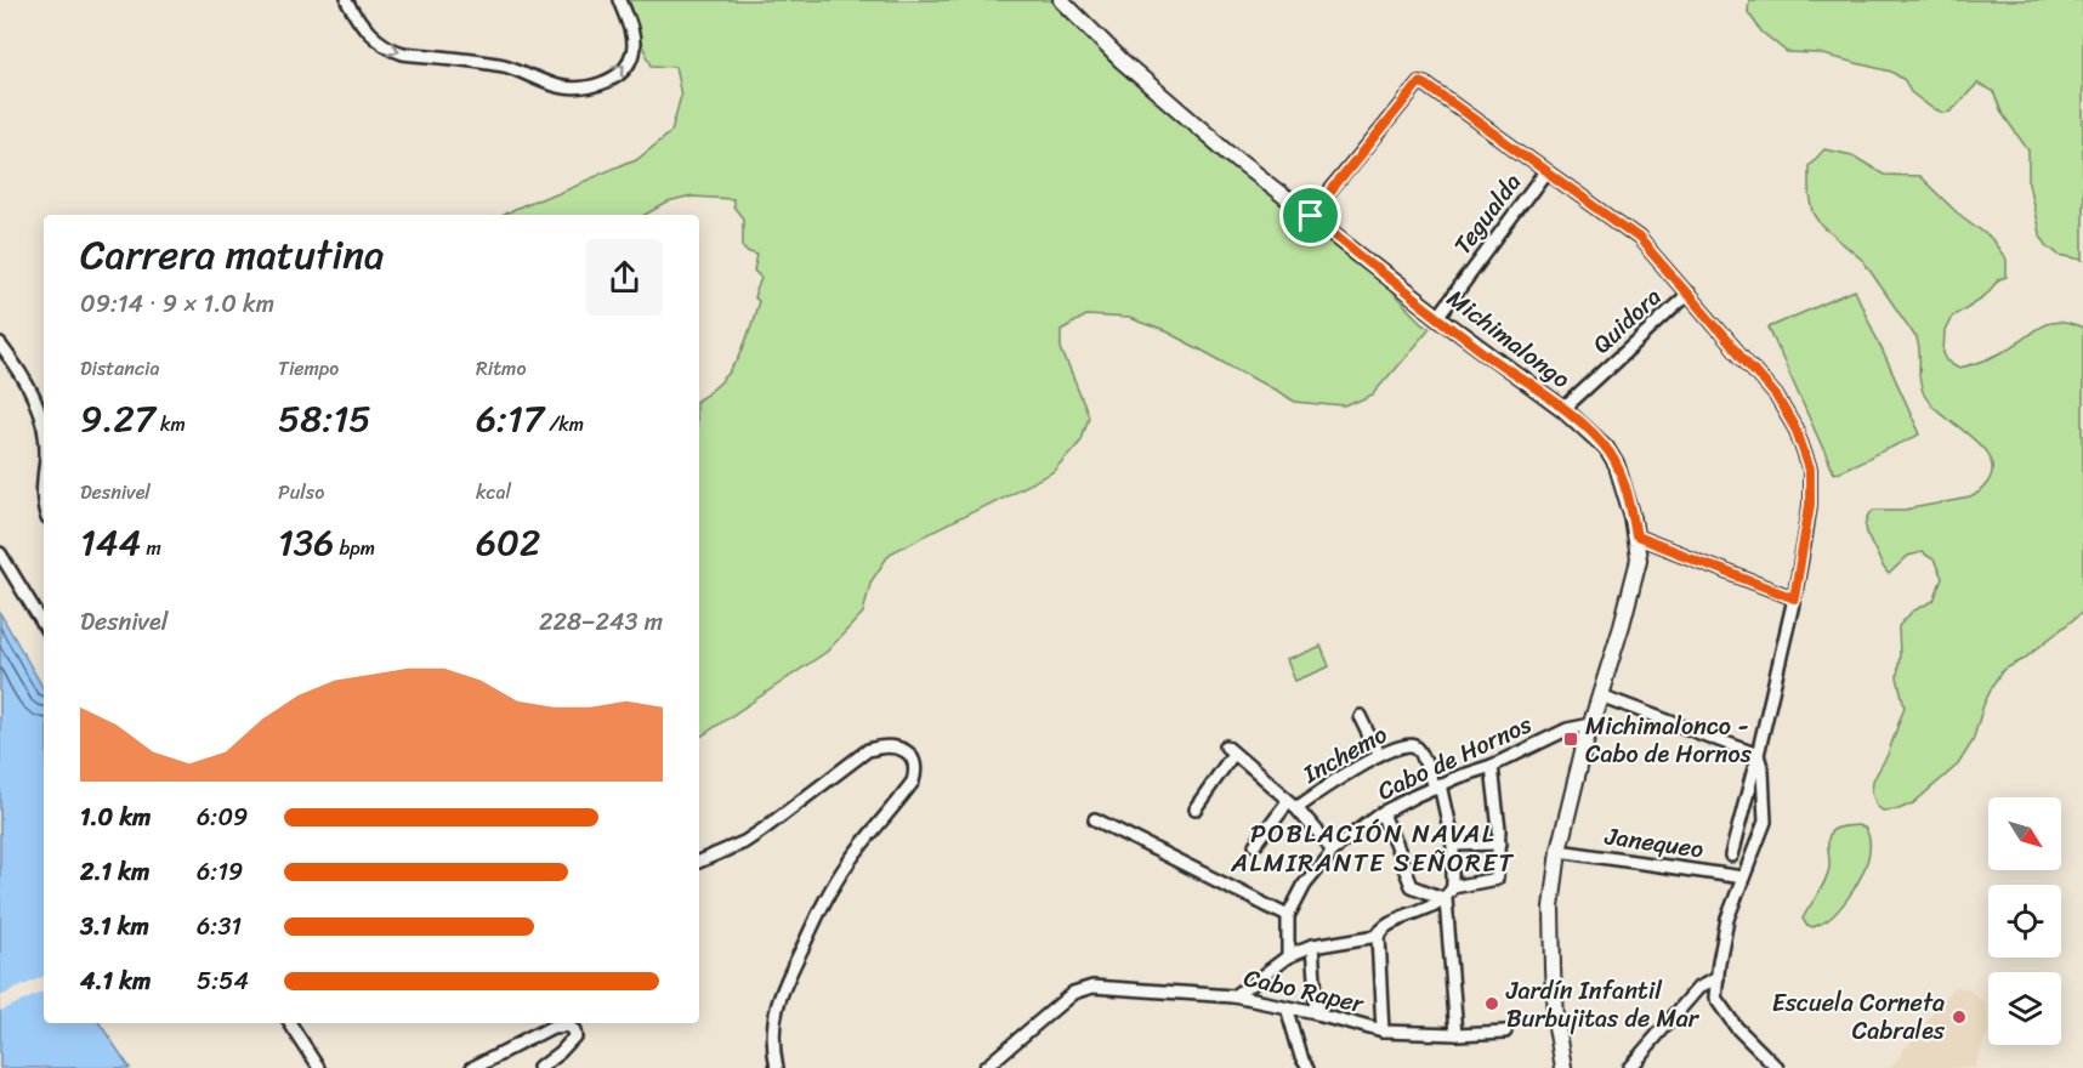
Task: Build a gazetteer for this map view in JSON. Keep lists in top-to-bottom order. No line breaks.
{"streets":{"main road":["Michimalongo"],"street":["Tegualda","Quidora","Inchemo","Cabo de Hornos","Janequeo","Cabo Raper"]},"crossings":[["Tegualda","Michimalongo"],["Quidora","Michimalongo"],["Michimalongo","Cabo de Hornos"],["Michimalongo","Janequeo"],["Inchemo","Cabo de Hornos"]],"districts":["POBLACIÓN NAVAL ALMIRANTE SEÑORET"],"places":{"transit":["Michimalonco - Cabo de Hornos"],"other":["Jardín Infantil Burbujitas de Mar","Escuela Corneta Cabrales"]},"north":"bottom right","page":{"heading":["Carrera matutina","09:14 · 9 × 1.0 km"],"stats":[["Distancia","9.27 km"],["Tiempo","58:15"],["Ritmo","6:17 /km"],["Desnivel","144 m"],["Pulso","136 bpm"],["kcal","602"]],"chart":["Desnivel","228–243 m"],"list":[{"name":"1.0 km","note":"6:09"},{"name":"2.1 km","note":"6:19"},{"name":"3.1 km","note":"6:31"},{"name":"4.1 km","note":"5:54"}]}}
